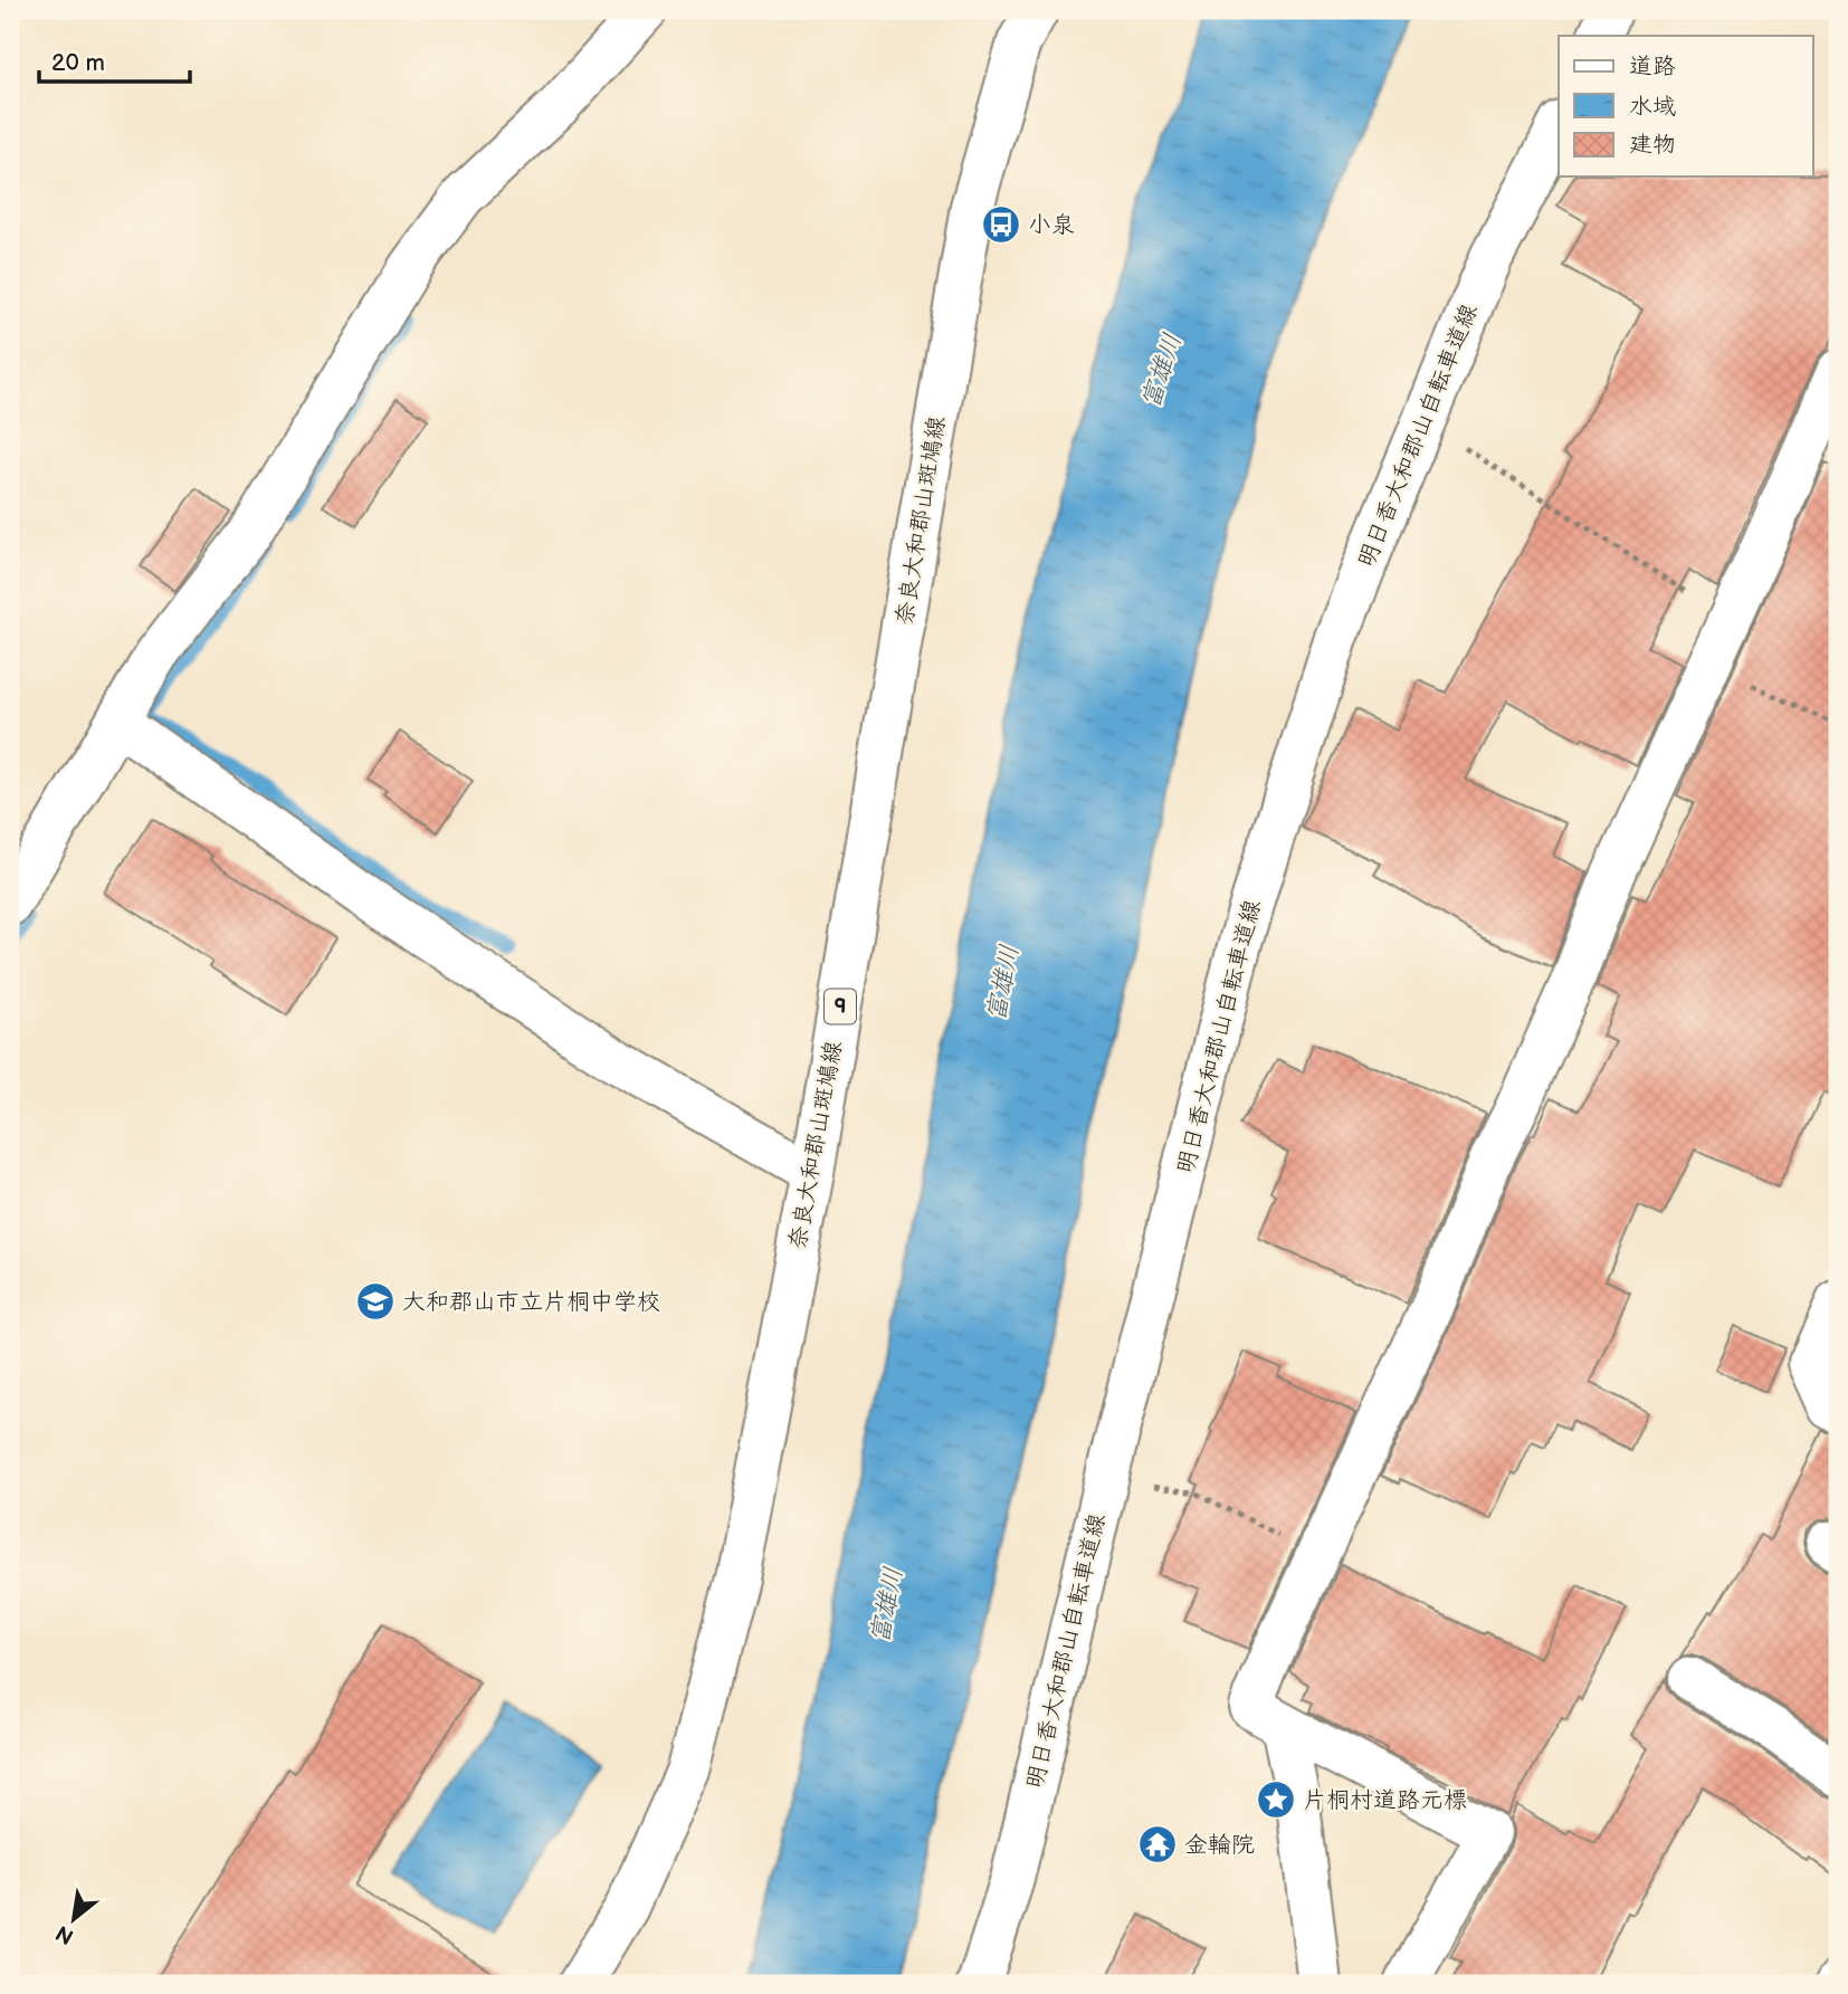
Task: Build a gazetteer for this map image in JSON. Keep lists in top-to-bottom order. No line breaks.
{"streets":{"street":["明日香大和郡山自転車道線","奈良大和郡山斑鳩線","9"]},"water":["富雄川"],"places":{"bus stop":["小泉"],"school or university":["大和郡山市立片桐中学校"],"place":["片桐村道路元標"],"temple":["金輪院"]},"legend":["道路","水域","建物"],"scale_bar":"20 m","north":"bottom left"}
